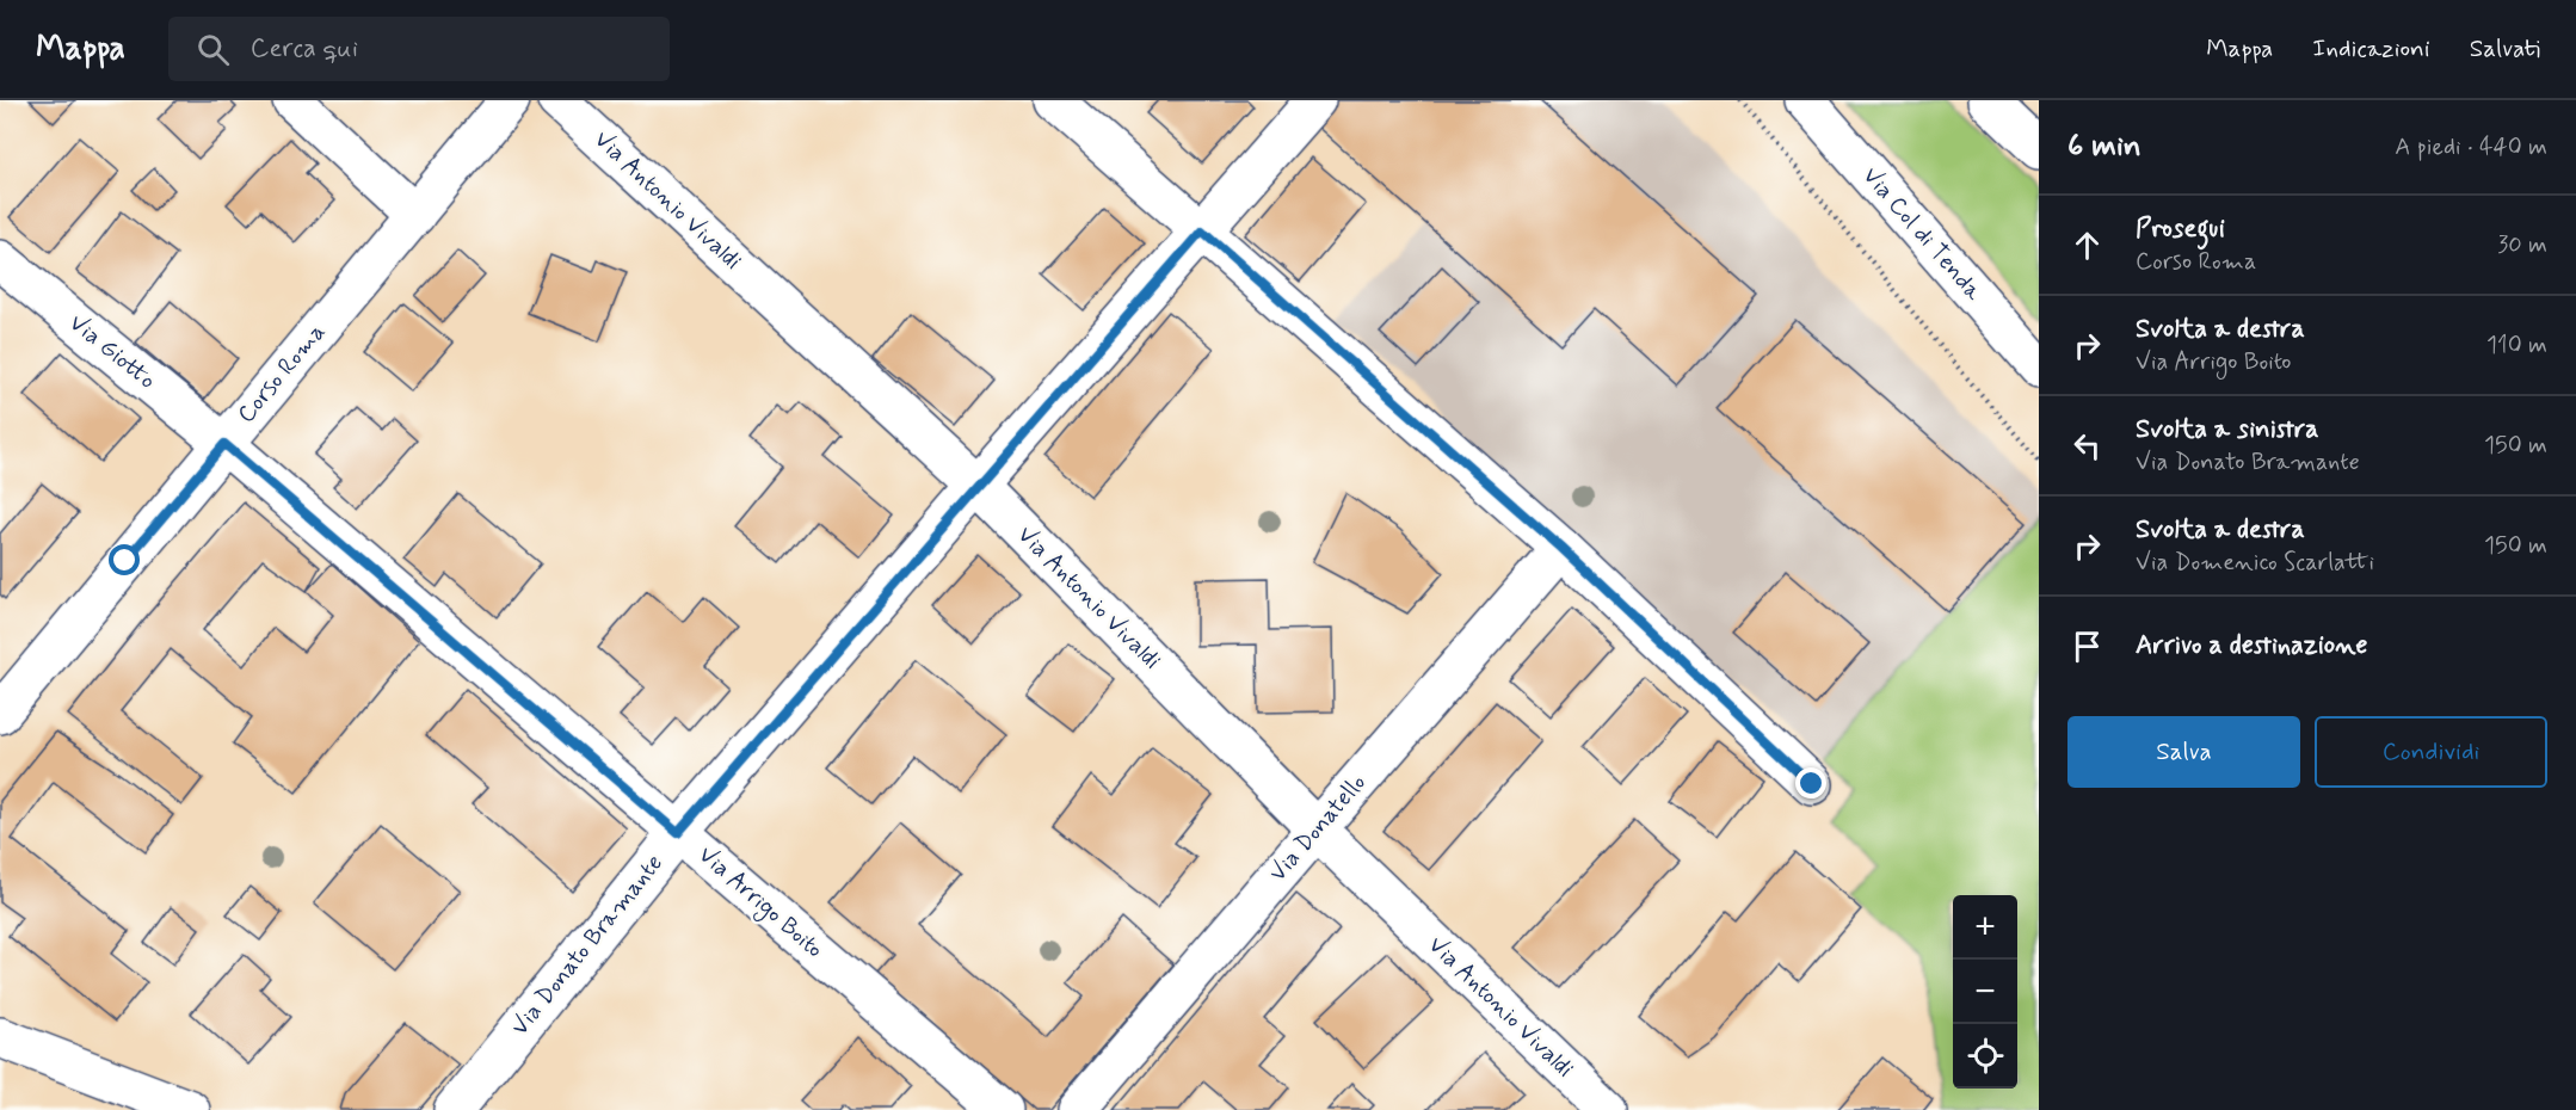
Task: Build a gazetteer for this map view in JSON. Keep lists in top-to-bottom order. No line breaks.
{"streets":{"street":["Via Antonio Vivaldi","Via Col di Tenda","Via Giotto","Corso Roma","Via Donatello","Via Arrigo Boito","Via Donato Bramante"]},"crossings":[["Via Antonio Vivaldi","Via Donatello"],["Via Antonio Vivaldi","Via Donato Bramante"],["Via Giotto","Corso Roma"],["Via Giotto","Via Arrigo Boito"],["Corso Roma","Via Arrigo Boito"],["Via Arrigo Boito","Via Donato Bramante"]],"page":{"header":"Mappa","search":"Cerca qui","nav":["Mappa","Indicazioni","Salvati"],"heading":["6 min","A piedi · 440 m"],"list":[["Prosegui","Corso Roma","30 m"],["Svolta a destra","Via Arrigo Boito","110 m"],["Svolta a sinistra","Via Donato Bramante","150 m"],["Svolta a destra","Via Domenico Scarlatti","150 m"],"Arrivo a destinazione"],"buttons":["Salva","Condividi"],"map_buttons":["+","−"]}}
